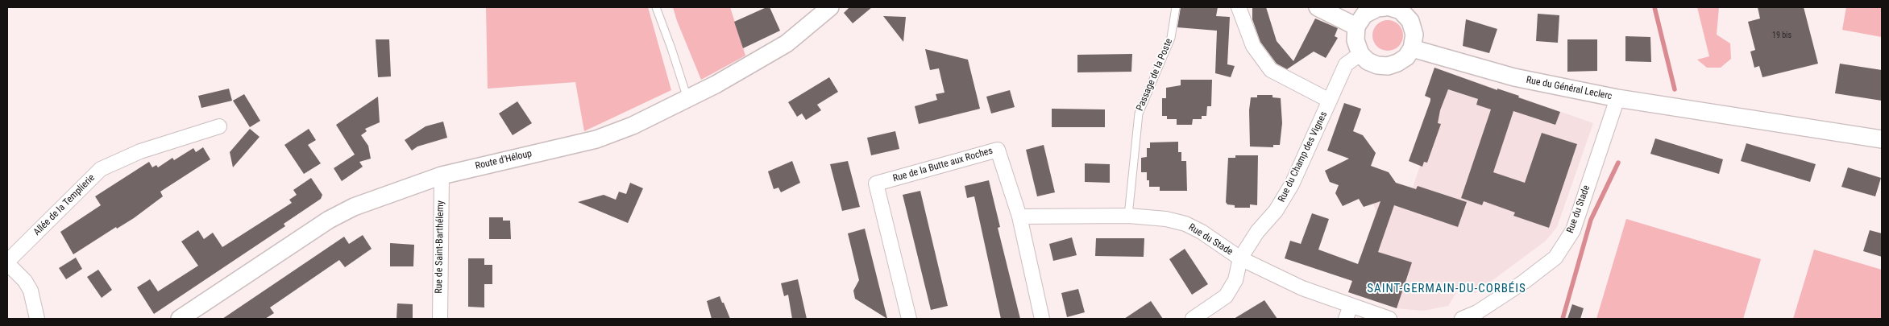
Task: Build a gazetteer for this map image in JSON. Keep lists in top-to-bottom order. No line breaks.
{"streets":{"street":["Rue du Général Leclerc","Rue du Champ des Vignes","Route d'Héloup","Rue de la Butte aux Roches","Allée de la Templierie","Rue du Stade","Rue de Saint-Barthélemy"],"lane":["Passage de la Poste"]},"crossings":[["Passage de la Poste","Rue du Stade"],["Rue du Général Leclerc","Rue du Champ des Vignes"],["Rue du Général Leclerc","Rue du Stade"],["Rue du Champ des Vignes","Rue du Stade"],["Route d'Héloup","Rue de Saint-Barthélemy"],["Rue de la Butte aux Roches","Rue du Stade"]],"districts":["SAINT-GERMAIN-DU-CORBÉIS"],"house_numbers":["19 bis"]}
